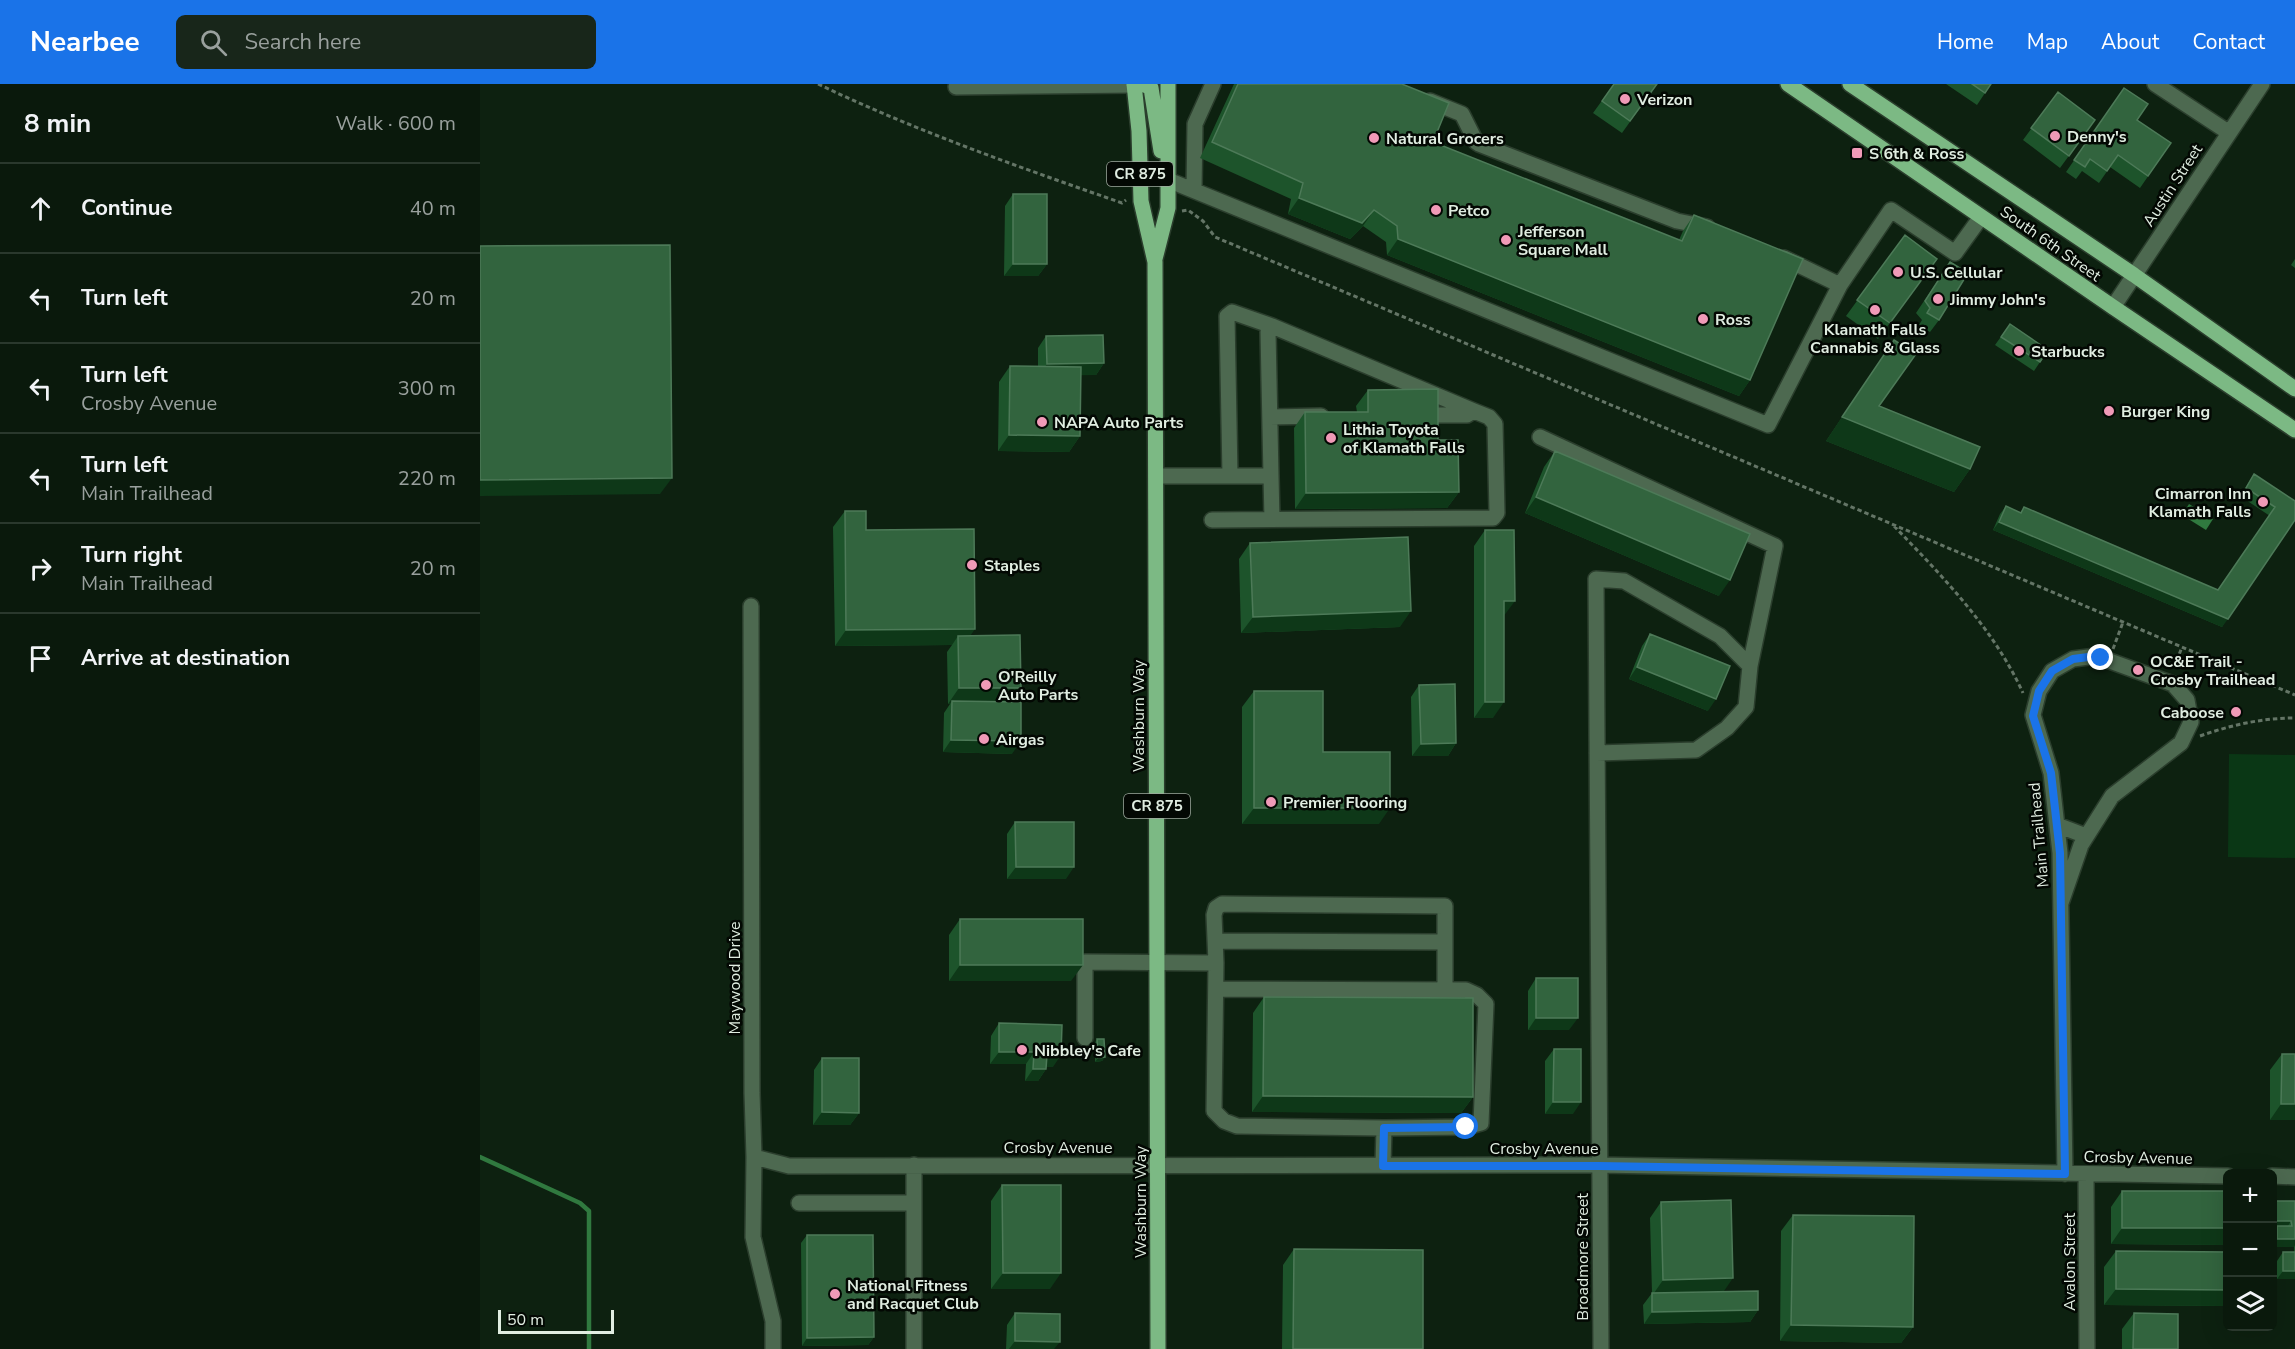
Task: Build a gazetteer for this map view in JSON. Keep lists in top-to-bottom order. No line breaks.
{"streets":{"main road":["CR 875","South 6th Street","Washburn Way"],"street":["Austin Street","Main Trailhead","Maywood Drive","Crosby Avenue","Broadmore Street","Avalon Street"]},"crossings":[["Austin Street","South 6th Street"],["Washburn Way","Crosby Avenue"],["Main Trailhead","Crosby Avenue"],["Maywood Drive","Crosby Avenue"],["Crosby Avenue","Broadmore Street"],["Crosby Avenue","Avalon Street"]],"places":{"other":["Verizon","Denny's","Natural Grocers","Petco","Jefferson Square Mall","U.S. Cellular","Jimmy John's","Klamath Falls Cannabis & Glass","Ross","Starbucks","Burger King","NAPA Auto Parts","Lithia Toyota of Klamath Falls","Cimarron Inn Klamath Falls","Staples","OC&E Trail - Crosby Trailhead","O'Reilly Auto Parts","Caboose","Airgas","Premier Flooring","Nibbley's Cafe","National Fitness and Racquet Club"],"transit":["S 6th & Ross"]},"scale_bar":"50 m","page":{"header":"Nearbee","search":"Search here","nav":["Home","Map","About","Contact"],"heading":["8 min","Walk · 600 m"],"list":[["Continue","40 m"],["Turn left","20 m"],["Turn left","Crosby Avenue","300 m"],["Turn left","Main Trailhead","220 m"],["Turn right","Main Trailhead","20 m"],"Arrive at destination"],"map_buttons":["+","−"],"scale":"50 m"}}
